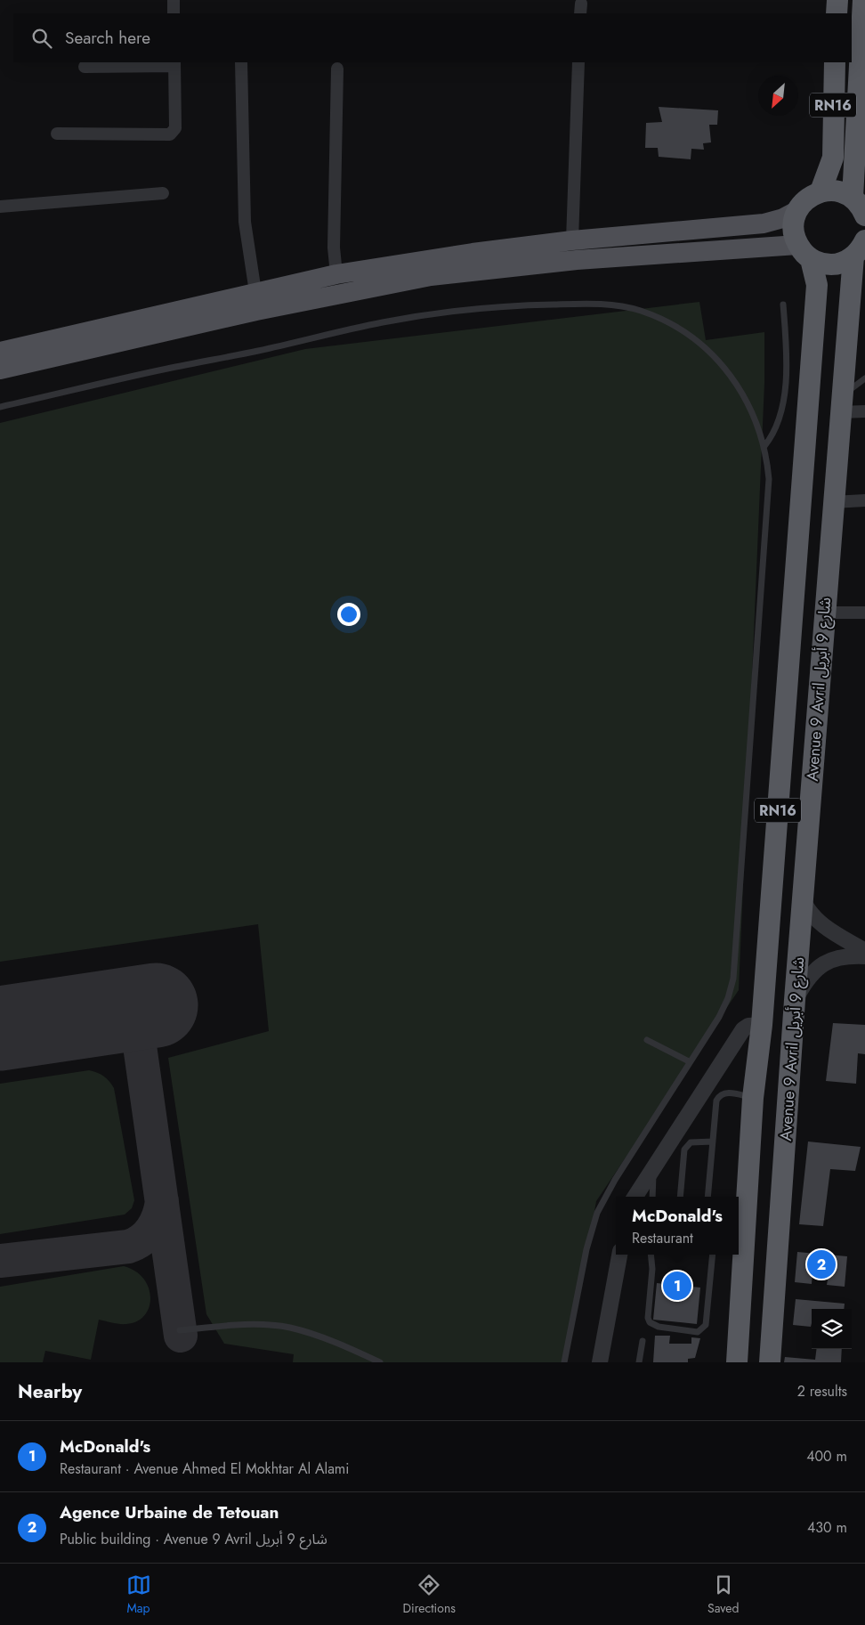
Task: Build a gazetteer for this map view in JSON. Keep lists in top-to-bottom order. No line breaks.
{"streets":{"highway":["RN16","Avenue 9 Avril شارع 9 أبريل"]},"crossings":[["RN16","Avenue 9 Avril شارع 9 أبريل"]],"north":"bottom left","page":{"search":"Search here","popup":["McDonald's","Restaurant"],"pins":["2","1"],"heading":["Nearby","2 results"],"list":[{"mark":"1","name":"McDonald's","note":"Restaurant · Avenue Ahmed El Mokhtar Al Alami","value":"400 m"},{"mark":"2","name":"Agence Urbaine de Tetouan","note":"Public building · Avenue 9 Avril شارع 9 أبريل","value":"430 m"}],"nav":["Map","Directions","Saved"]}}
